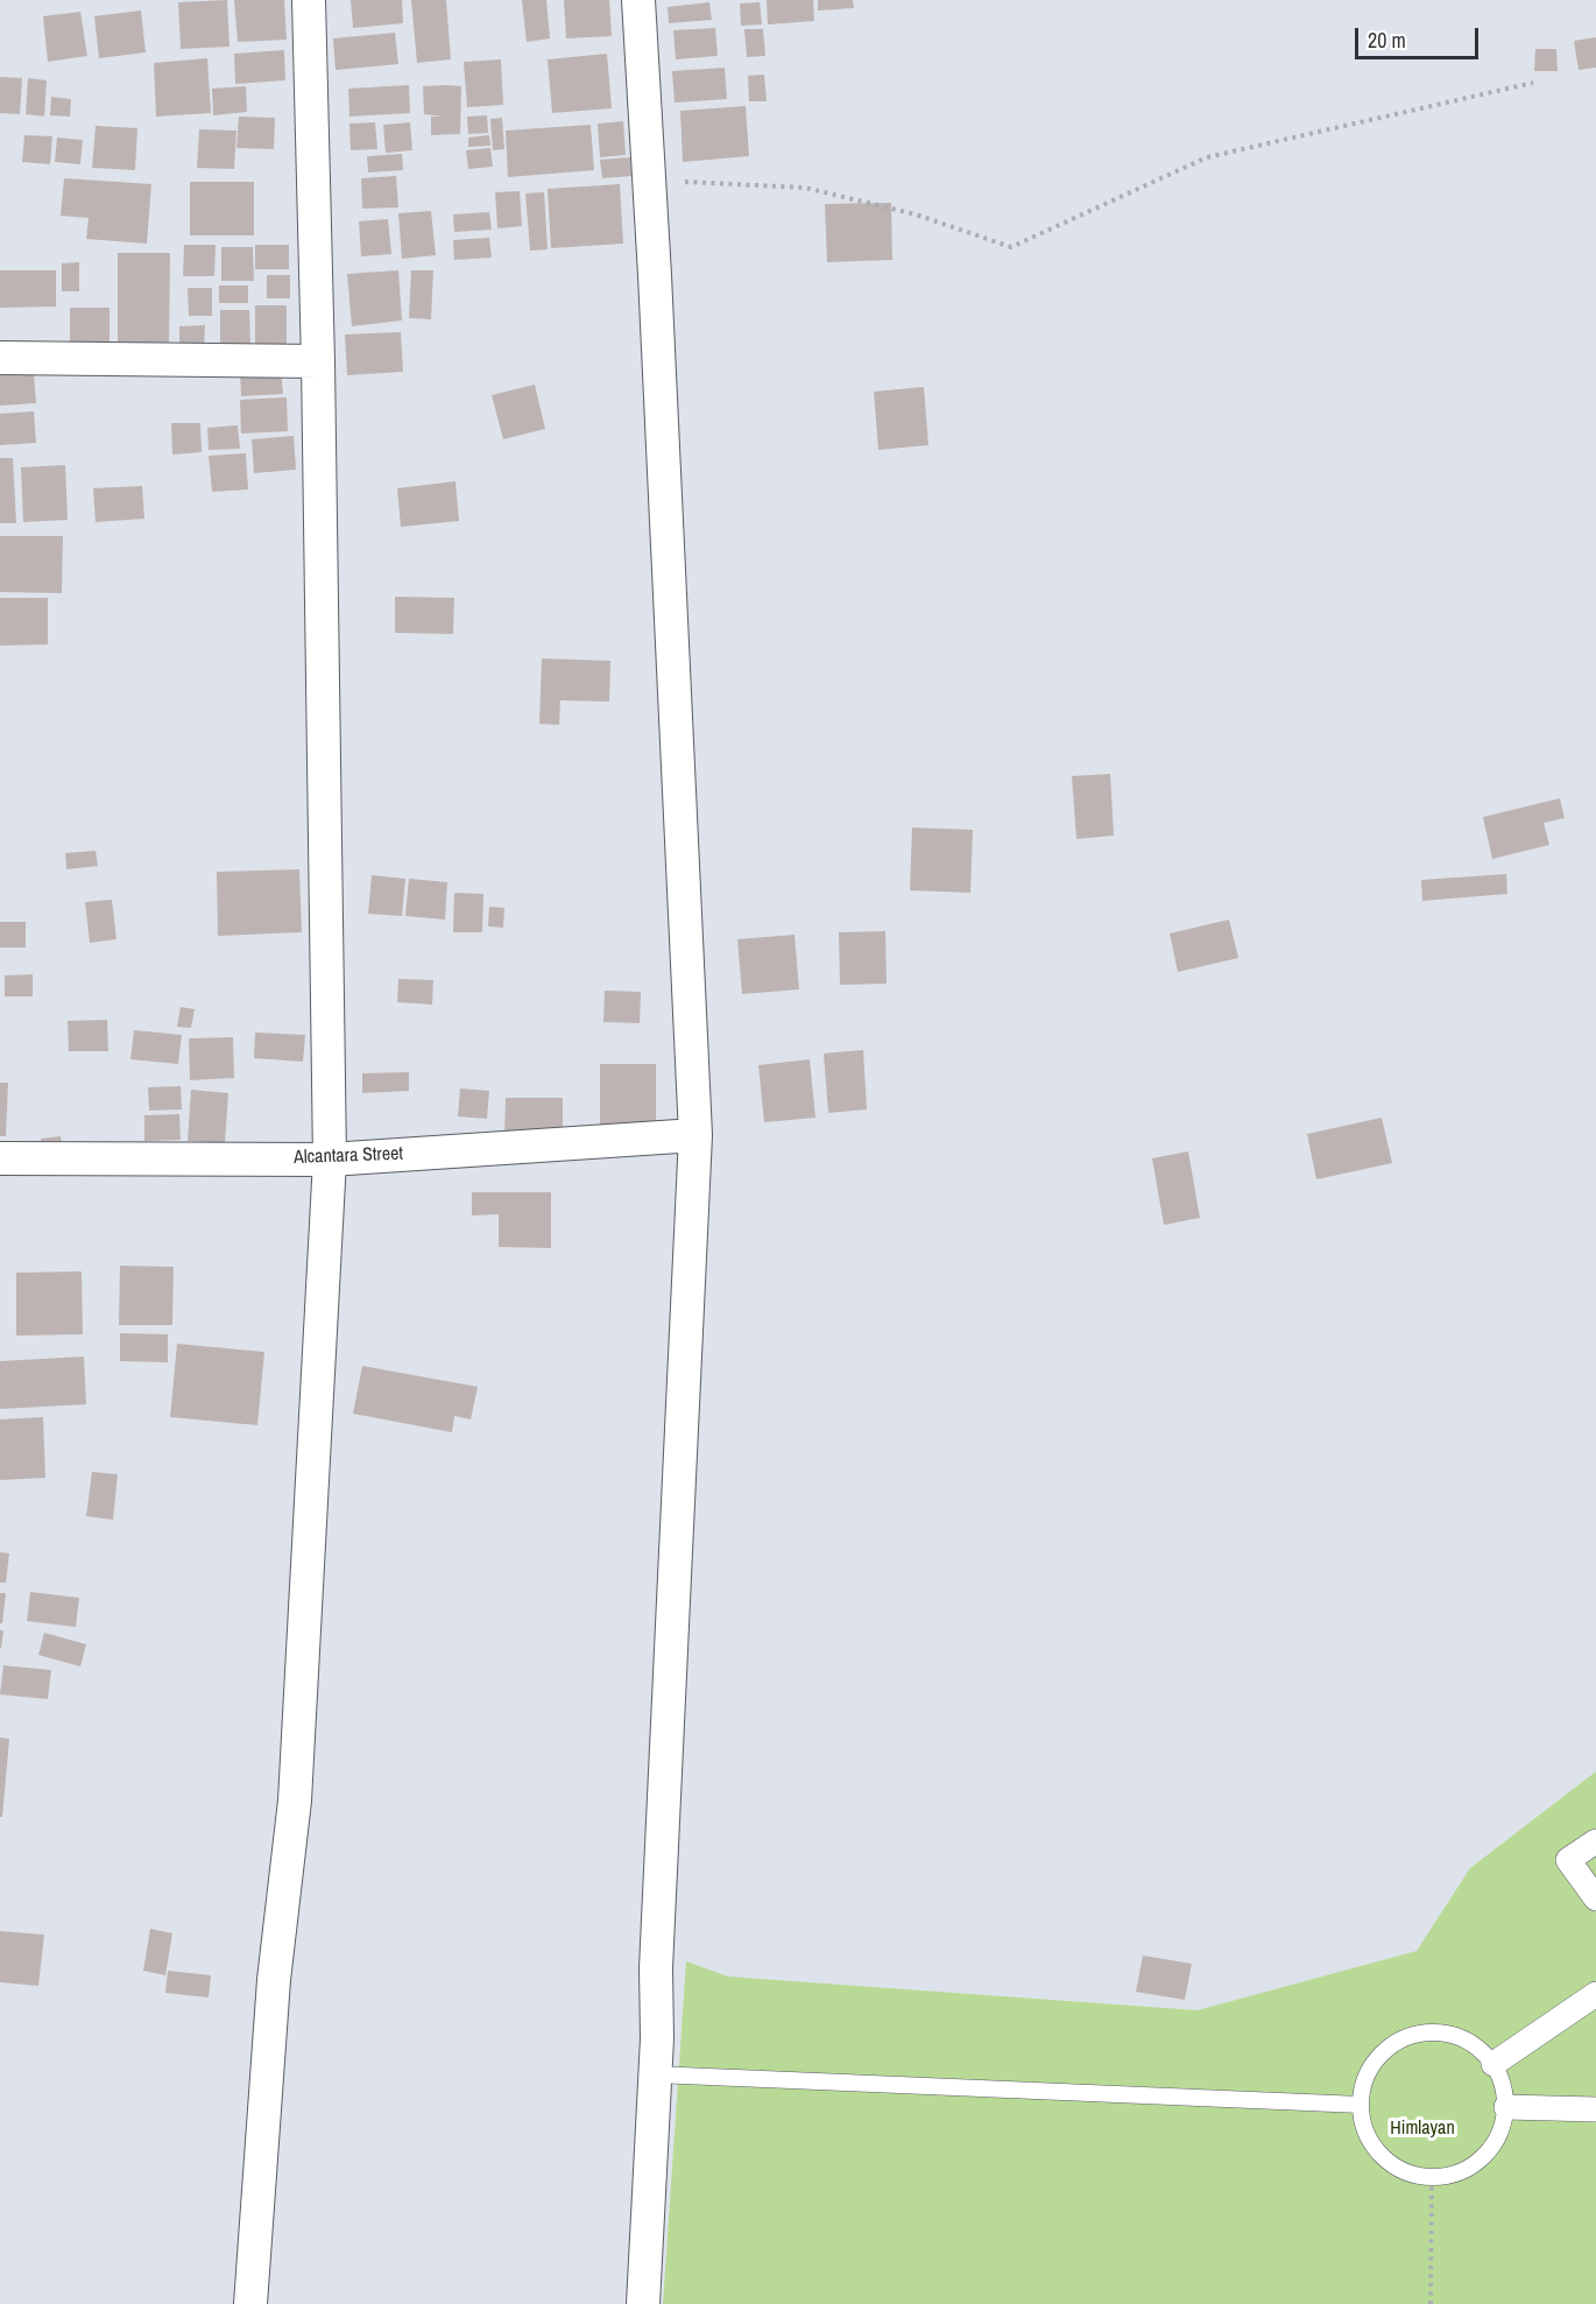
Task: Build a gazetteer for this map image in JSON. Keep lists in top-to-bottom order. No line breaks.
{"streets":{"street":["Alcantara Street"]},"parks":["Himlayan"],"scale_bar":"20 m"}
